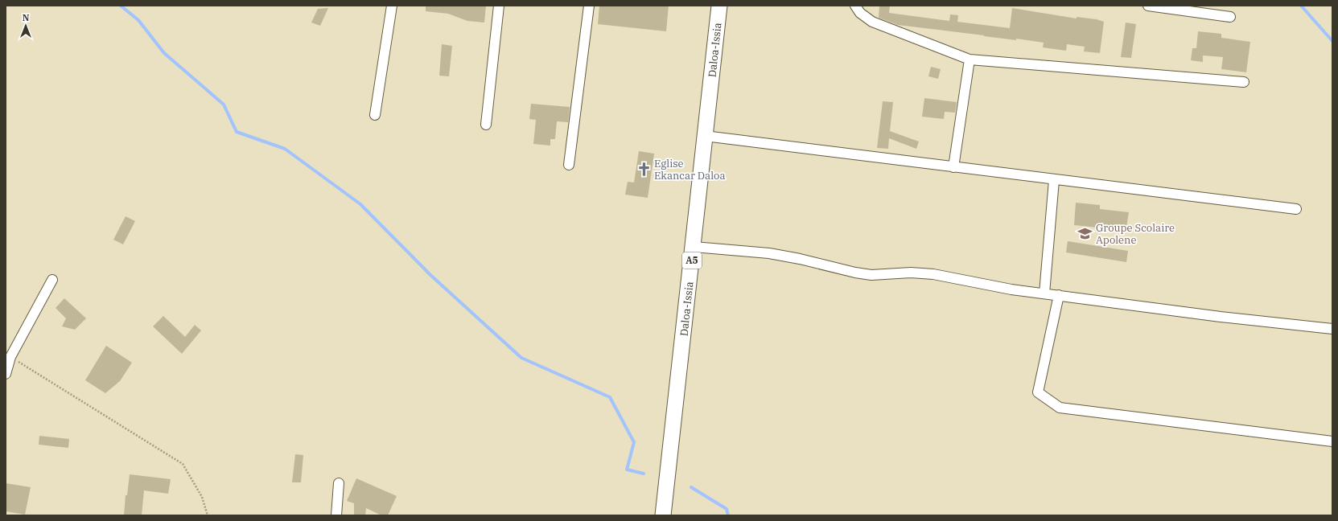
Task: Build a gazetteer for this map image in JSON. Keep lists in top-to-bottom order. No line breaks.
{"streets":{"main road":["Daloa-Issia","A5"]},"places":{"church":["Eglise Ekancar Daloa"],"school or university":["Groupe Scolaire Apolene"]},"north":"top"}
